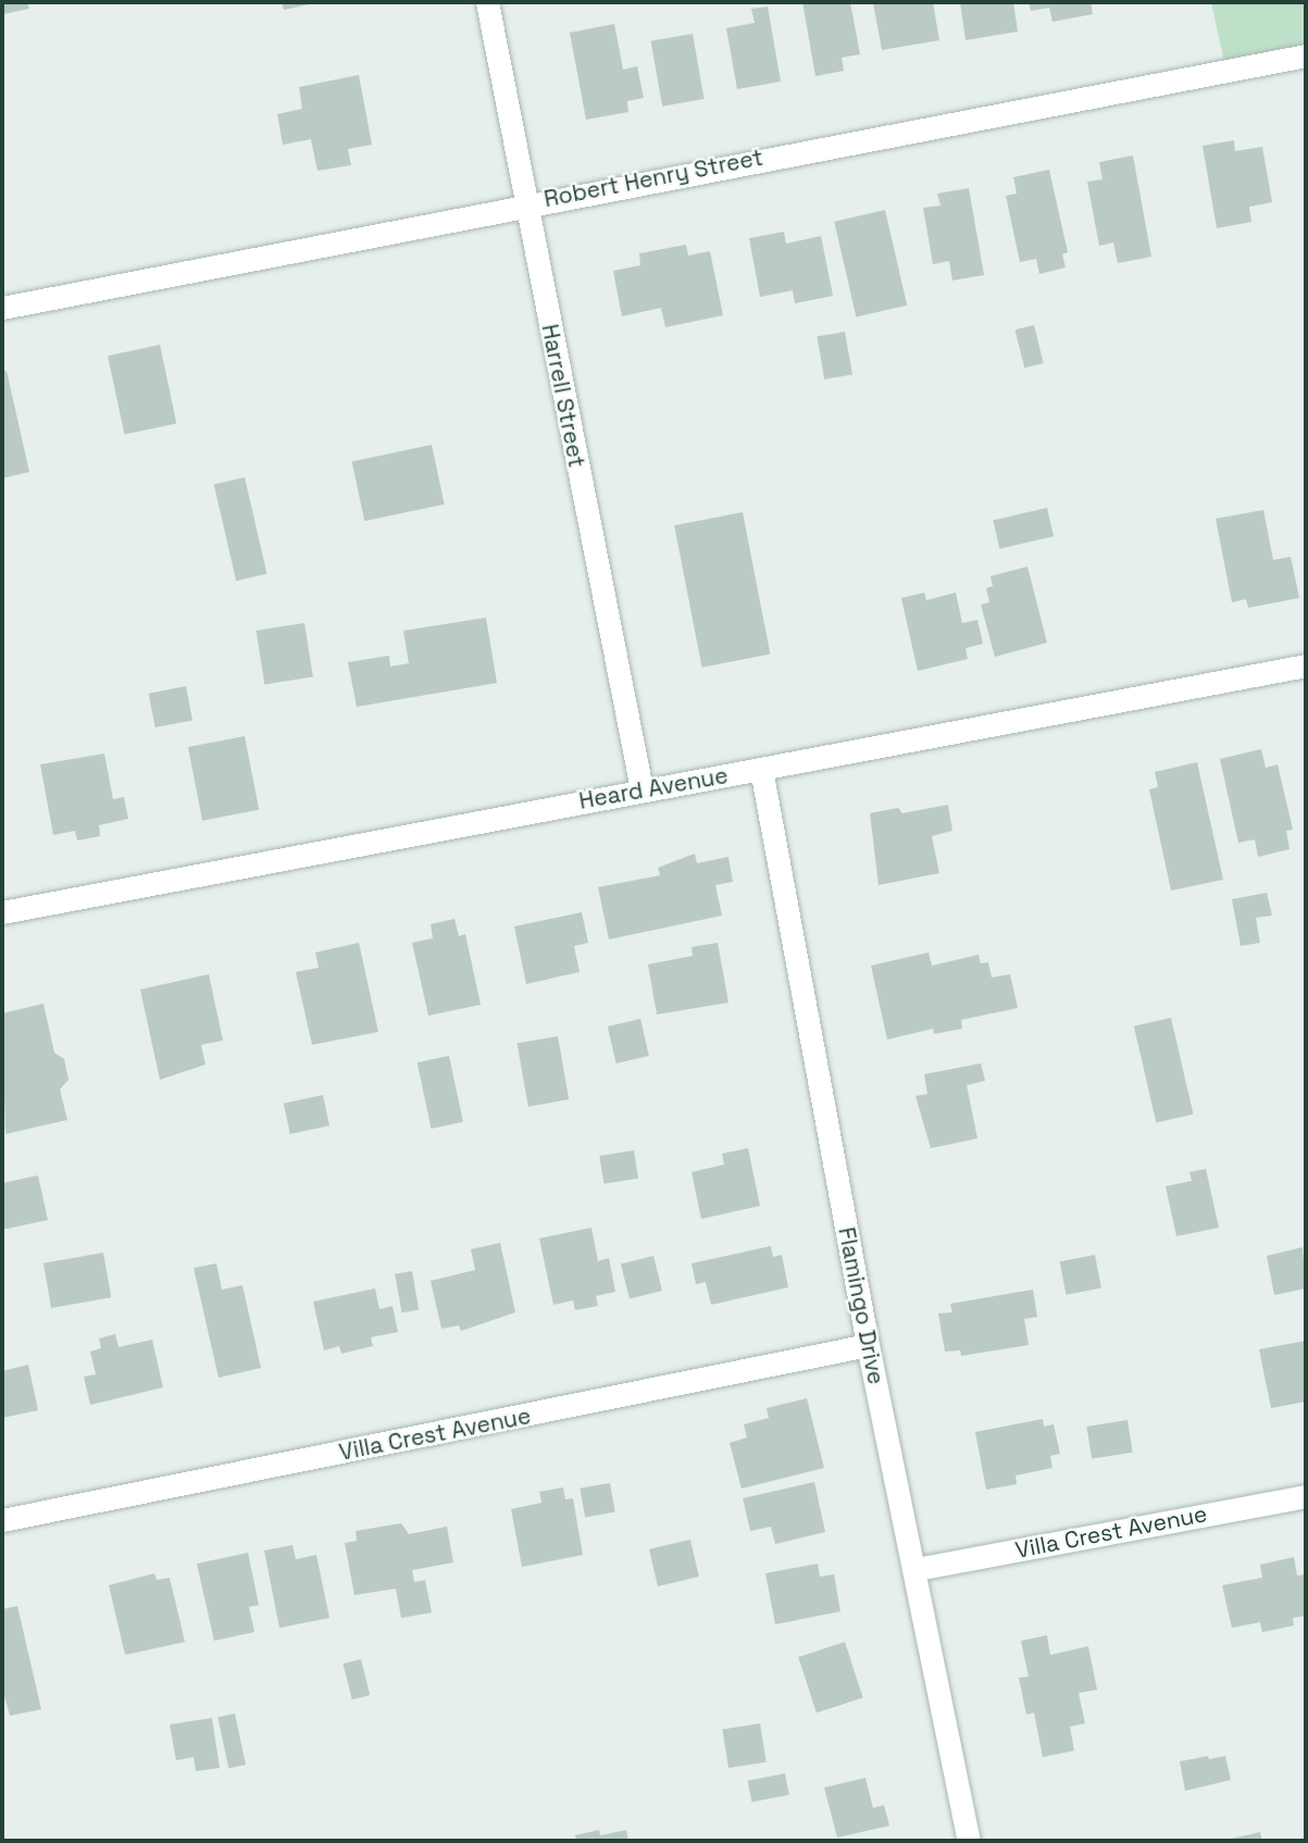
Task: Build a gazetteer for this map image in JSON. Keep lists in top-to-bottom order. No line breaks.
{"streets":{"street":["Robert Henry Street","Harrell Street","Heard Avenue","Flamingo Drive","Villa Crest Avenue"]},"crossings":[["Robert Henry Street","Harrell Street"],["Harrell Street","Heard Avenue"],["Heard Avenue","Flamingo Drive"],["Flamingo Drive","Villa Crest Avenue"]]}
